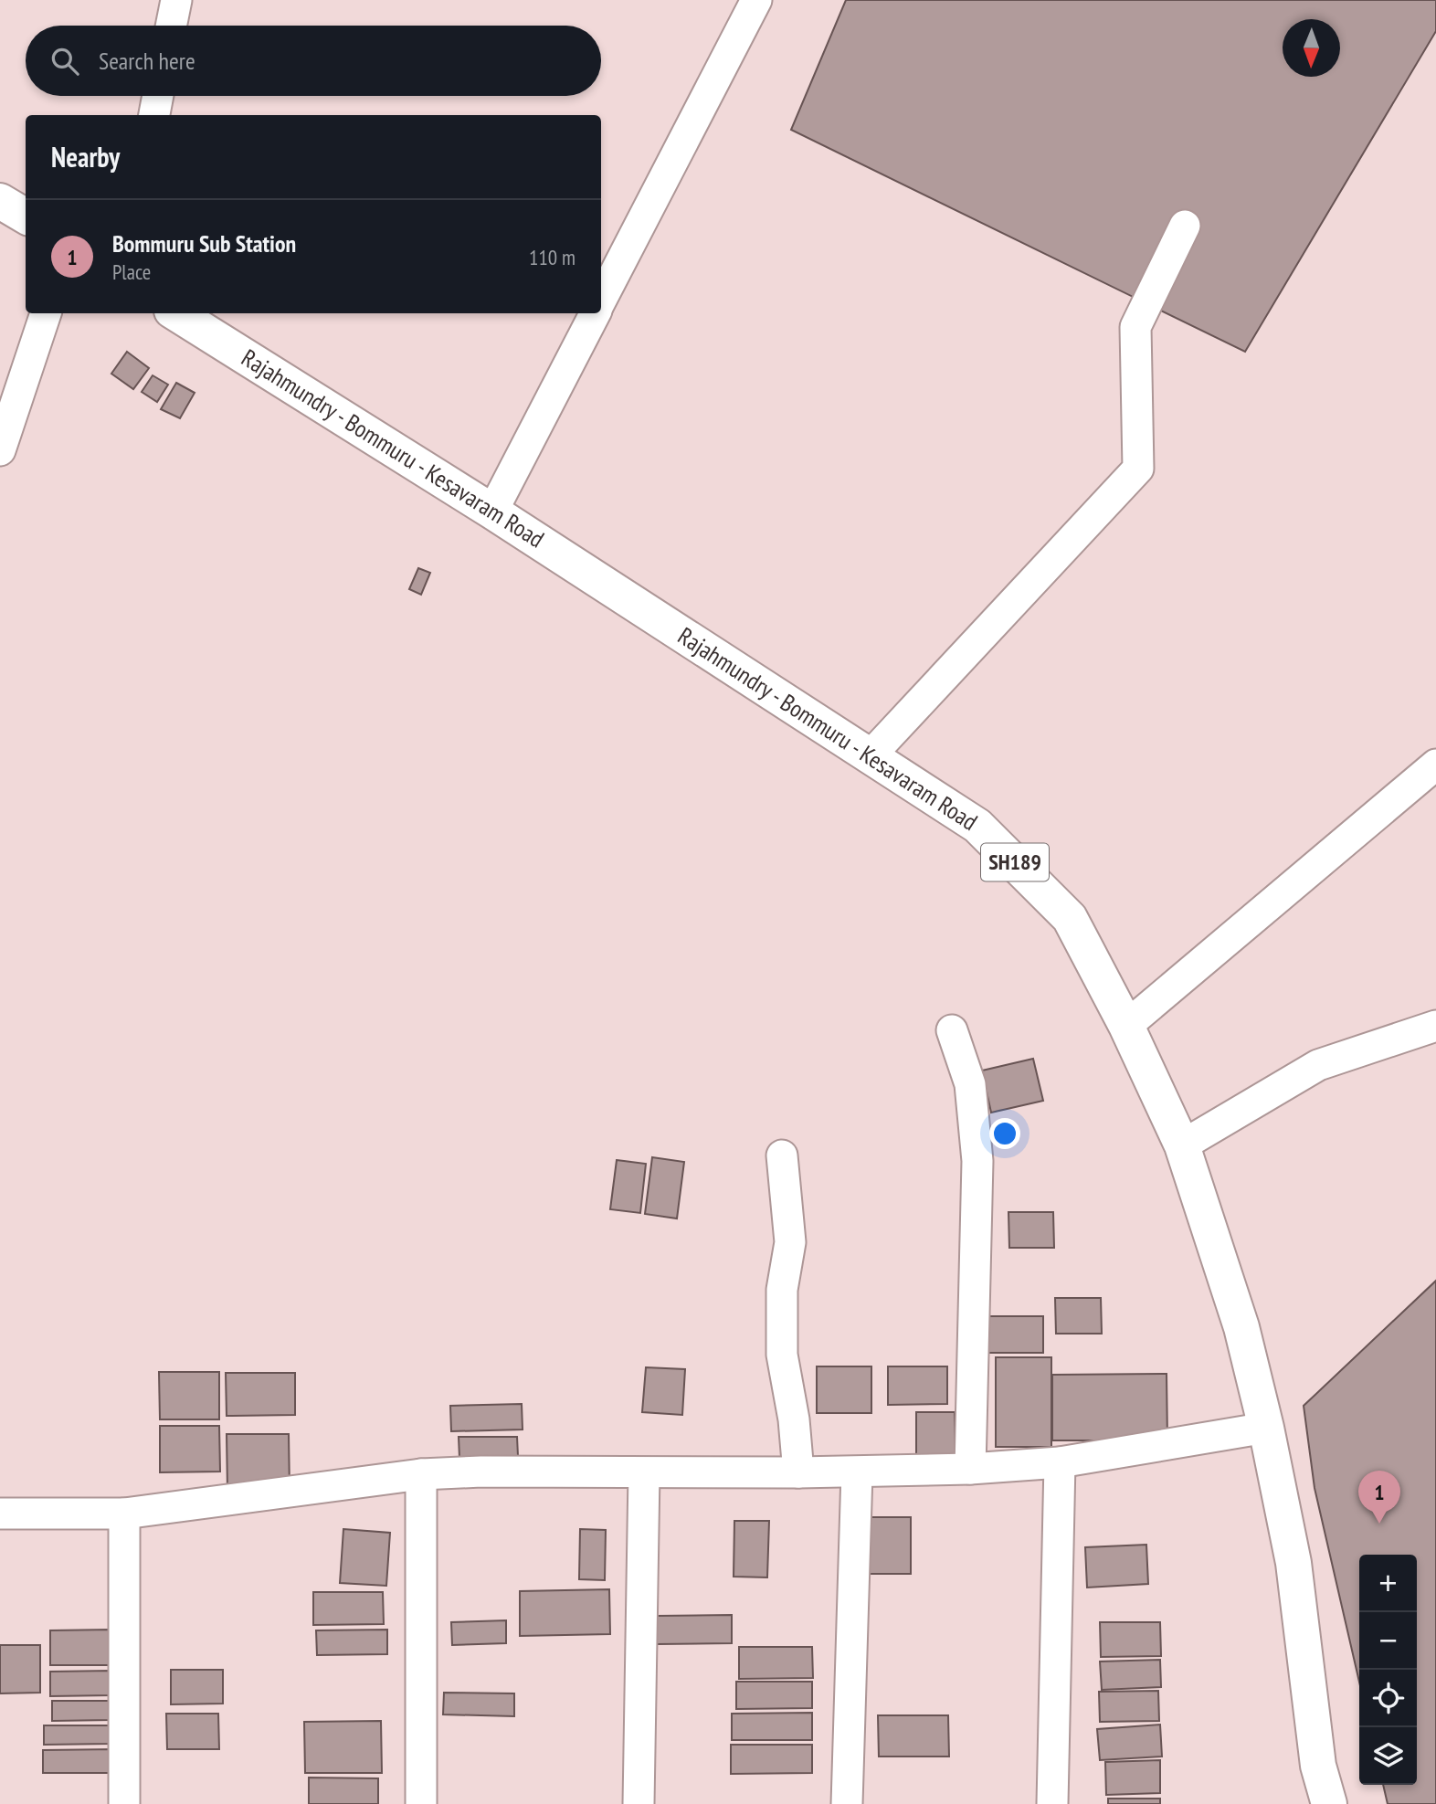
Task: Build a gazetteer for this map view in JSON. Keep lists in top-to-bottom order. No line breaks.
{"streets":{"main road":["Rajahmundry - Bommuru - Kesavaram Road","SH189"]},"north":"bottom","page":{"search":"Search here","heading":"Nearby","list":[{"mark":"1","name":"Bommuru Sub Station","note":"Place","value":"110 m"}],"pins":"1","map_buttons":["+","−"]}}
